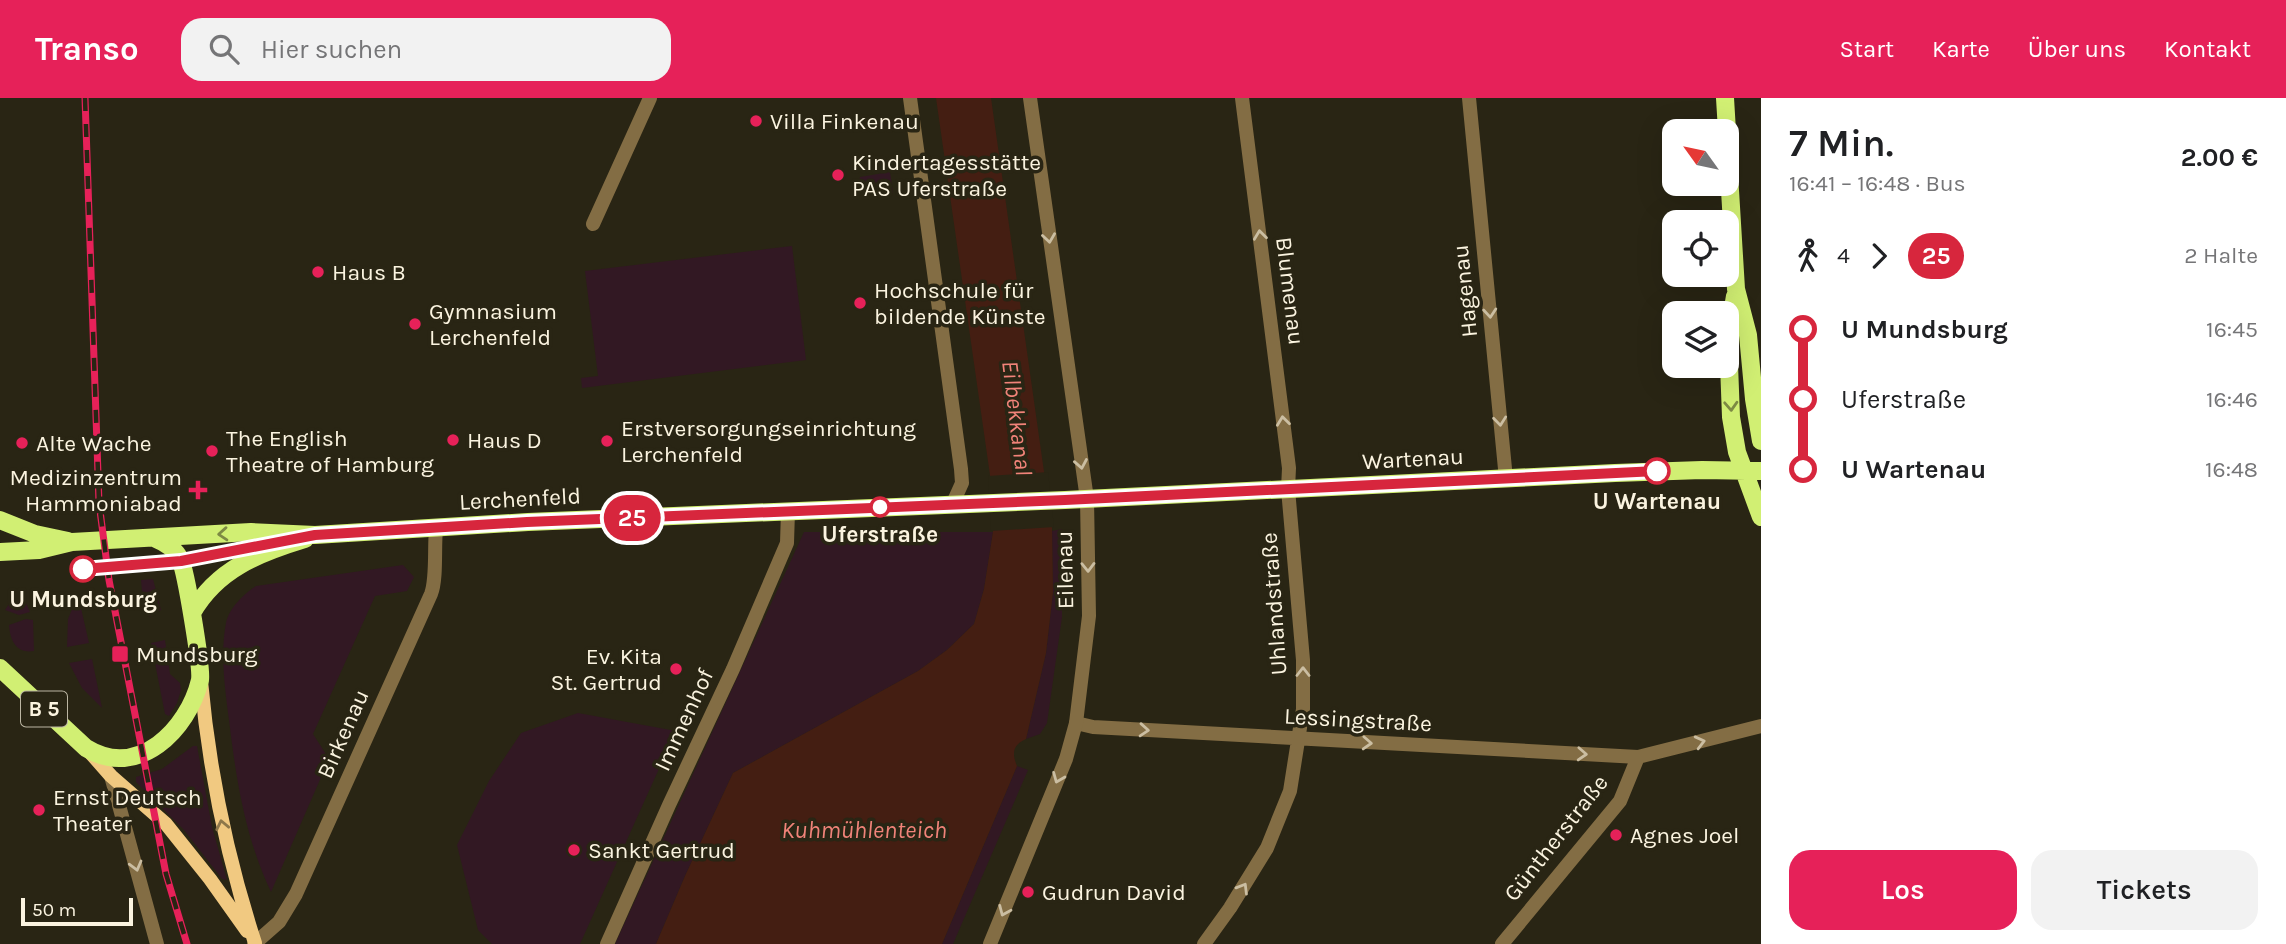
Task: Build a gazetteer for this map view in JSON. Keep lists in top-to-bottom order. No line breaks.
{"streets":{"main road":["Wartenau","Lerchenfeld","B 5"],"street":["Blumenau","Hagenau","Eilenau","Uhlandstraße","Immenhof","Lessingstraße","Birkenau","Güntherstraße"]},"crossings":[["Blumenau","Wartenau"],["Blumenau","Uhlandstraße"],["Hagenau","Wartenau"],["Wartenau","Lerchenfeld"],["Wartenau","Eilenau"],["Wartenau","Uhlandstraße"],["Lerchenfeld","Eilenau"],["Lerchenfeld","Immenhof"],["Lerchenfeld","Birkenau"],["Eilenau","Lessingstraße"],["Uhlandstraße","Lessingstraße"],["Lessingstraße","Güntherstraße"]],"one_way":["Blumenau","Hagenau","Uhlandstraße","Lessingstraße"],"water":["Eilbekkanal","Kuhmühlenteich"],"places":{"other":["Villa Finkenau","Kindertagesstätte PAS Uferstraße","Haus B","Hochschule für bildende Künste","Gymnasium Lerchenfeld","Haus D","Erstversorgungseinrichtung Lerchenfeld","Alte Wache","The English Theatre of Hamburg","U Wartenau","Uferstraße","U Mundsburg","Ev. Kita St. Gertrud","Ernst Deutsch Theater","Agnes Joel","Sankt Gertrud","Gudrun David"],"health":["Medizinzentrum Hammoniabad"],"transit":["Mundsburg"]},"lines":["bus line 25"],"scale_bar":"50 m","north":"top left","page":{"header":"Transo","search":"Hier suchen","nav":["Start","Karte","Über uns","Kontakt"],"on_map":"25","heading":["7 Min.","16:41 – 16:48 · Bus","2.00 €"],"legs":["4","25","2 Halte"],"list":[{"name":"U Mundsburg","value":"16:45"},{"name":"Uferstraße","value":"16:46"},{"name":"U Wartenau","value":"16:48"}],"buttons":["Los","Tickets"],"scale":"50 m"}}
